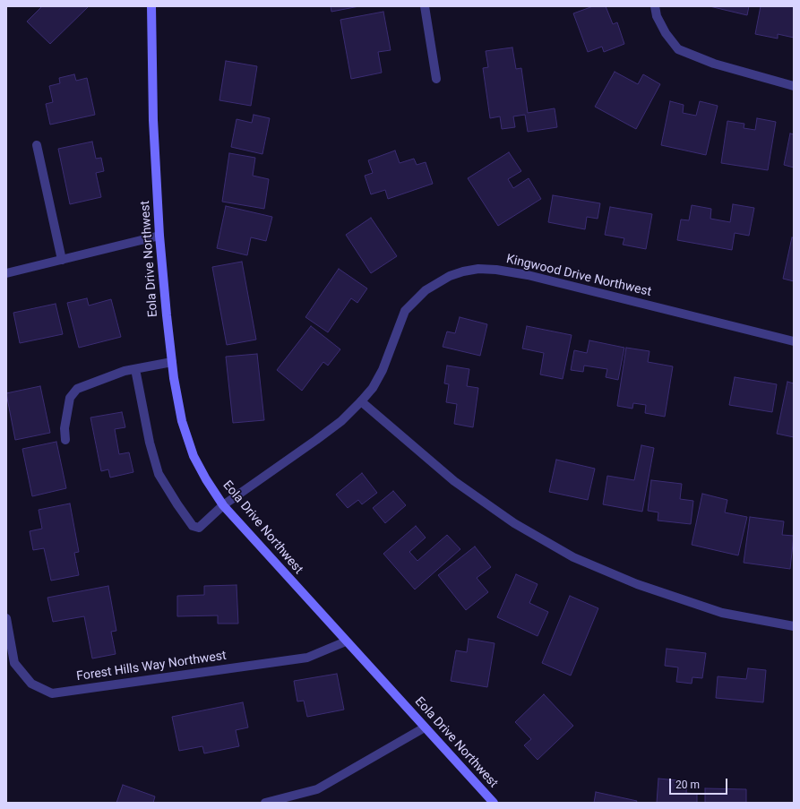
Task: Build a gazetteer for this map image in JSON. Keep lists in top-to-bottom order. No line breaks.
{"streets":{"main road":["Eola Drive Northwest"],"street":["Kingwood Drive Northwest","Forest Hills Way Northwest"]},"crossings":[["Eola Drive Northwest","Kingwood Drive Northwest"],["Eola Drive Northwest","Forest Hills Way Northwest"]],"scale_bar":"20 m"}
